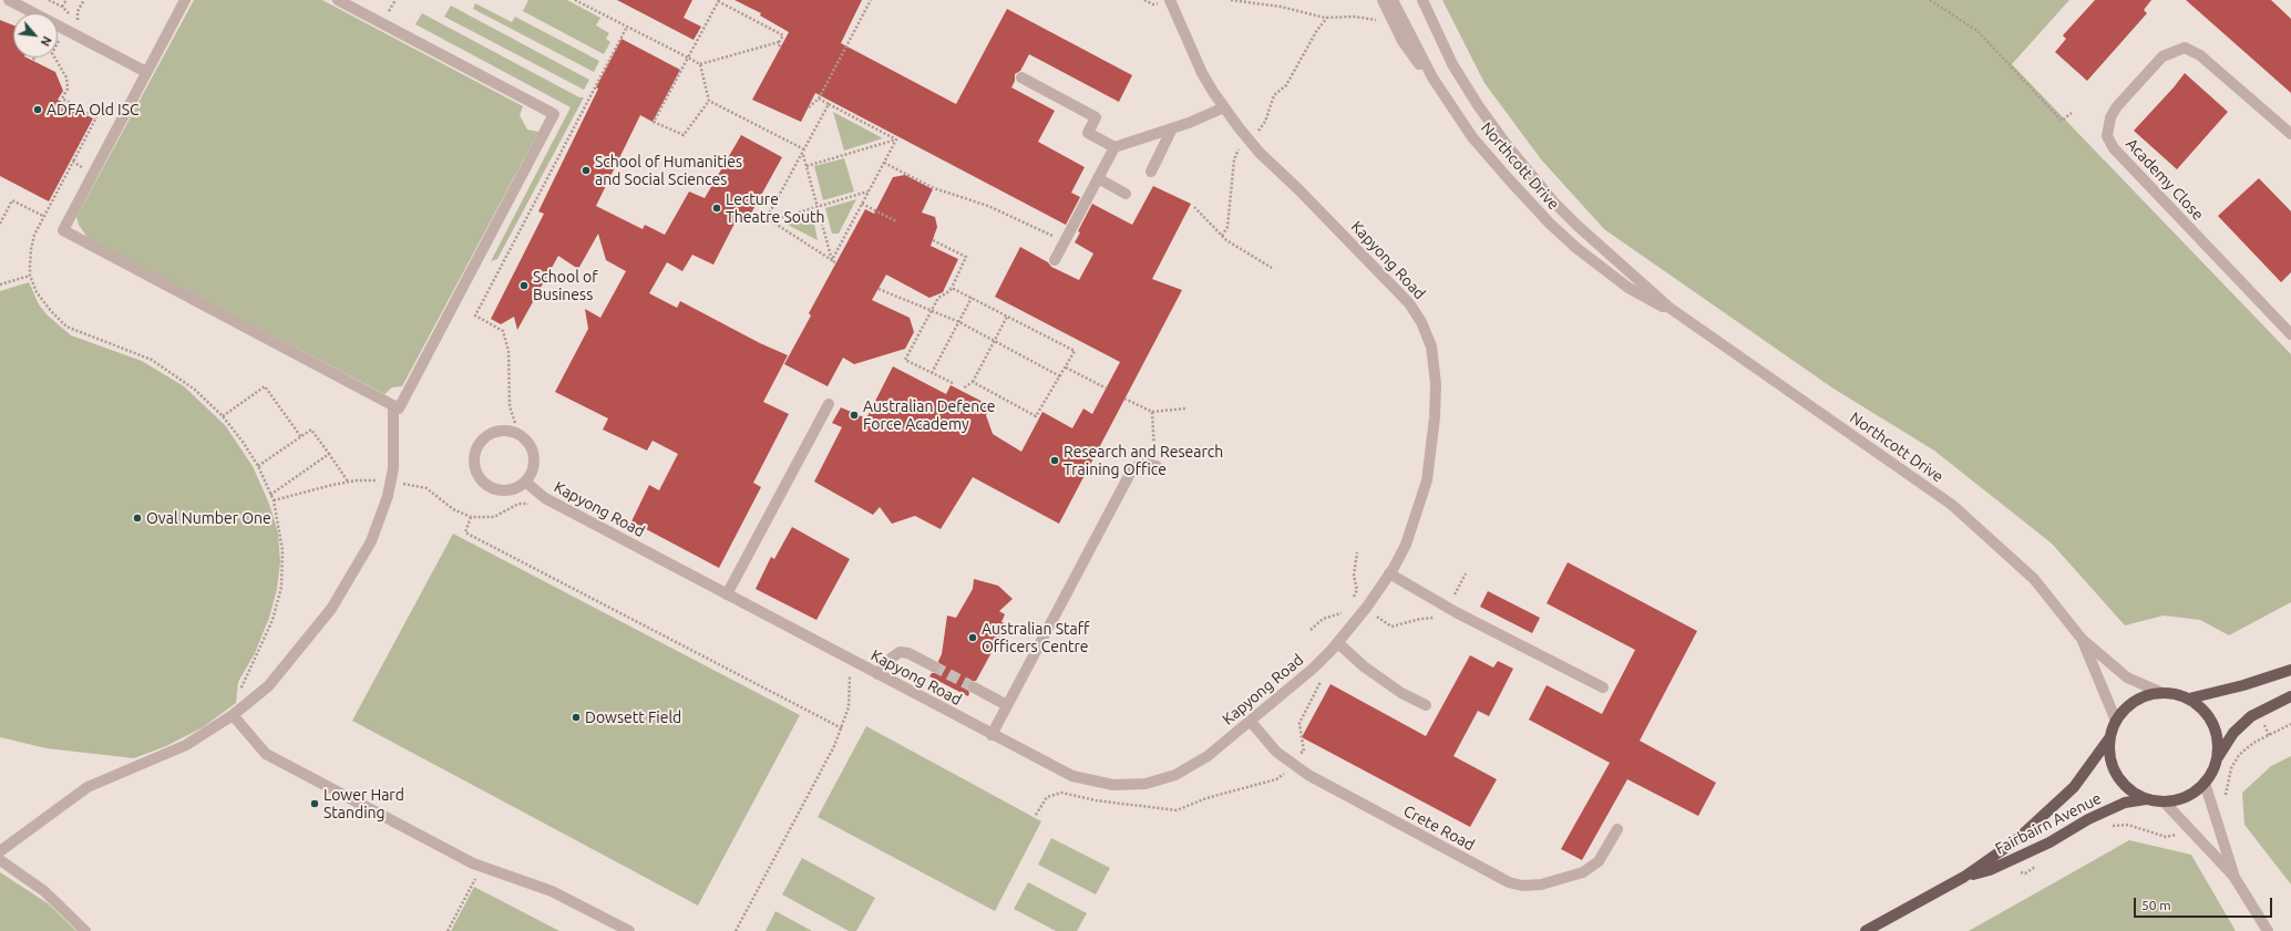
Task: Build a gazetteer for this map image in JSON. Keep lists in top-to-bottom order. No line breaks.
{"streets":{"main road":["Fairbairn Avenue"],"street":["Northcott Drive","Academy Close","Kapyong Road","Crete Road"]},"crossings":[["Northcott Drive","Fairbairn Avenue"],["Kapyong Road","Crete Road"]],"places":["ADFA Old ISC","School of Humanities and Social Sciences","Lecture Theatre South","School of Business","Australian Defence Force Academy","Research and Research Training Office","Oval Number One","Australian Staff Officers Centre","Dowsett Field","Lower Hard Standing"],"scale_bar":"50 m","north":"bottom right"}
